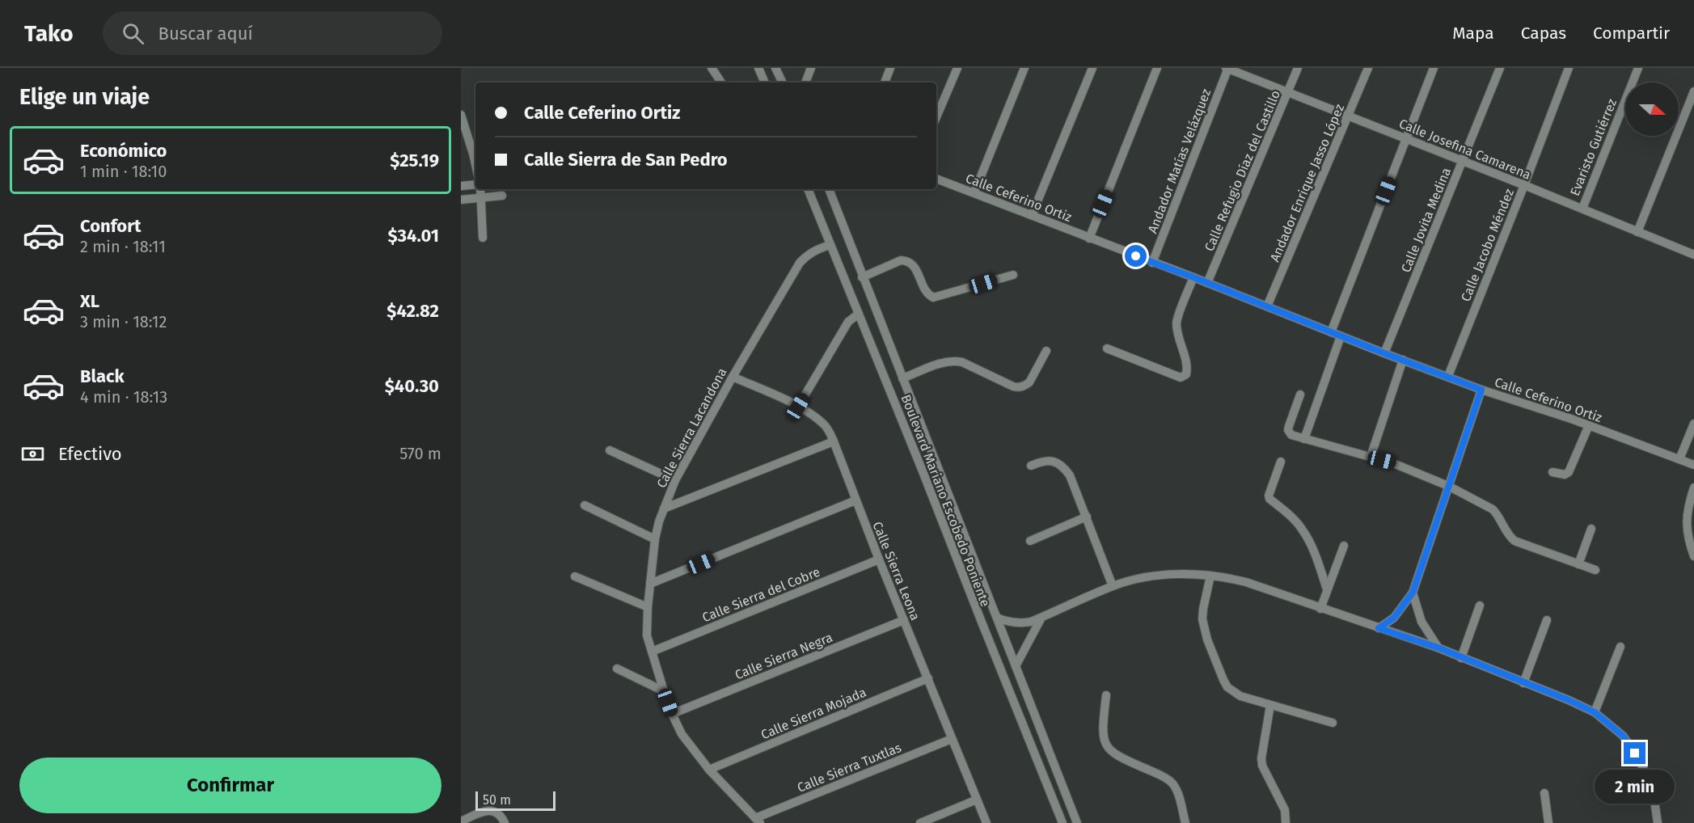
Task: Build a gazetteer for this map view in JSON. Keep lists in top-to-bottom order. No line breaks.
{"streets":{"street":["Evaristo Gutiérrez","Calle Josefina Camarena","Andador Matías Velázquez","Calle Refugio Díaz del Castillo","Andador Enrique Jasso López","Calle Ceferino Ortiz","Calle Jovita Medina","Calle Jacobo Méndez","Calle Sierra Lacandona","Boulevard Mariano Escobedo Poniente","Calle Sierra Leona","Calle Sierra del Cobre","Calle Sierra Negra","Calle Sierra Mojada","Calle Sierra Tuxtlas"]},"crossings":[["Evaristo Gutiérrez","Calle Josefina Camarena"],["Calle Josefina Camarena","Andador Matías Velázquez"],["Calle Josefina Camarena","Calle Refugio Díaz del Castillo"],["Calle Josefina Camarena","Andador Enrique Jasso López"],["Calle Josefina Camarena","Calle Jovita Medina"],["Calle Josefina Camarena","Calle Jacobo Méndez"],["Andador Matías Velázquez","Calle Ceferino Ortiz"],["Calle Refugio Díaz del Castillo","Calle Ceferino Ortiz"],["Andador Enrique Jasso López","Calle Ceferino Ortiz"],["Calle Ceferino Ortiz","Calle Jovita Medina"],["Calle Ceferino Ortiz","Calle Jacobo Méndez"],["Calle Sierra Lacandona","Boulevard Mariano Escobedo Poniente"],["Calle Sierra Lacandona","Calle Sierra Leona"],["Calle Sierra Lacandona","Calle Sierra del Cobre"],["Calle Sierra Lacandona","Calle Sierra Negra"],["Calle Sierra Lacandona","Calle Sierra Mojada"],["Calle Sierra Lacandona","Calle Sierra Tuxtlas"],["Calle Sierra Leona","Calle Sierra del Cobre"],["Calle Sierra Leona","Calle Sierra Negra"],["Calle Sierra Leona","Calle Sierra Mojada"],["Calle Sierra Leona","Calle Sierra Tuxtlas"]],"scale_bar":"50 m","north":"right","page":{"header":"Tako","search":"Buscar aquí","nav":["Mapa","Capas","Compartir"],"heading":"Elige un viaje","banner":["Calle Ceferino Ortiz","Calle Sierra de San Pedro"],"list":[{"name":"Económico","note":"1 min · 18:10","value":"$25.19"},{"name":"Confort","note":"2 min · 18:11","value":"$34.01"},{"name":"XL","note":"3 min · 18:12","value":"$42.82"},{"name":"Black","note":"4 min · 18:13","value":"$40.30"}],"pay":["Efectivo","570 m"],"buttons":"Confirmar","bubble":"2 min","scale":"50 m"}}
